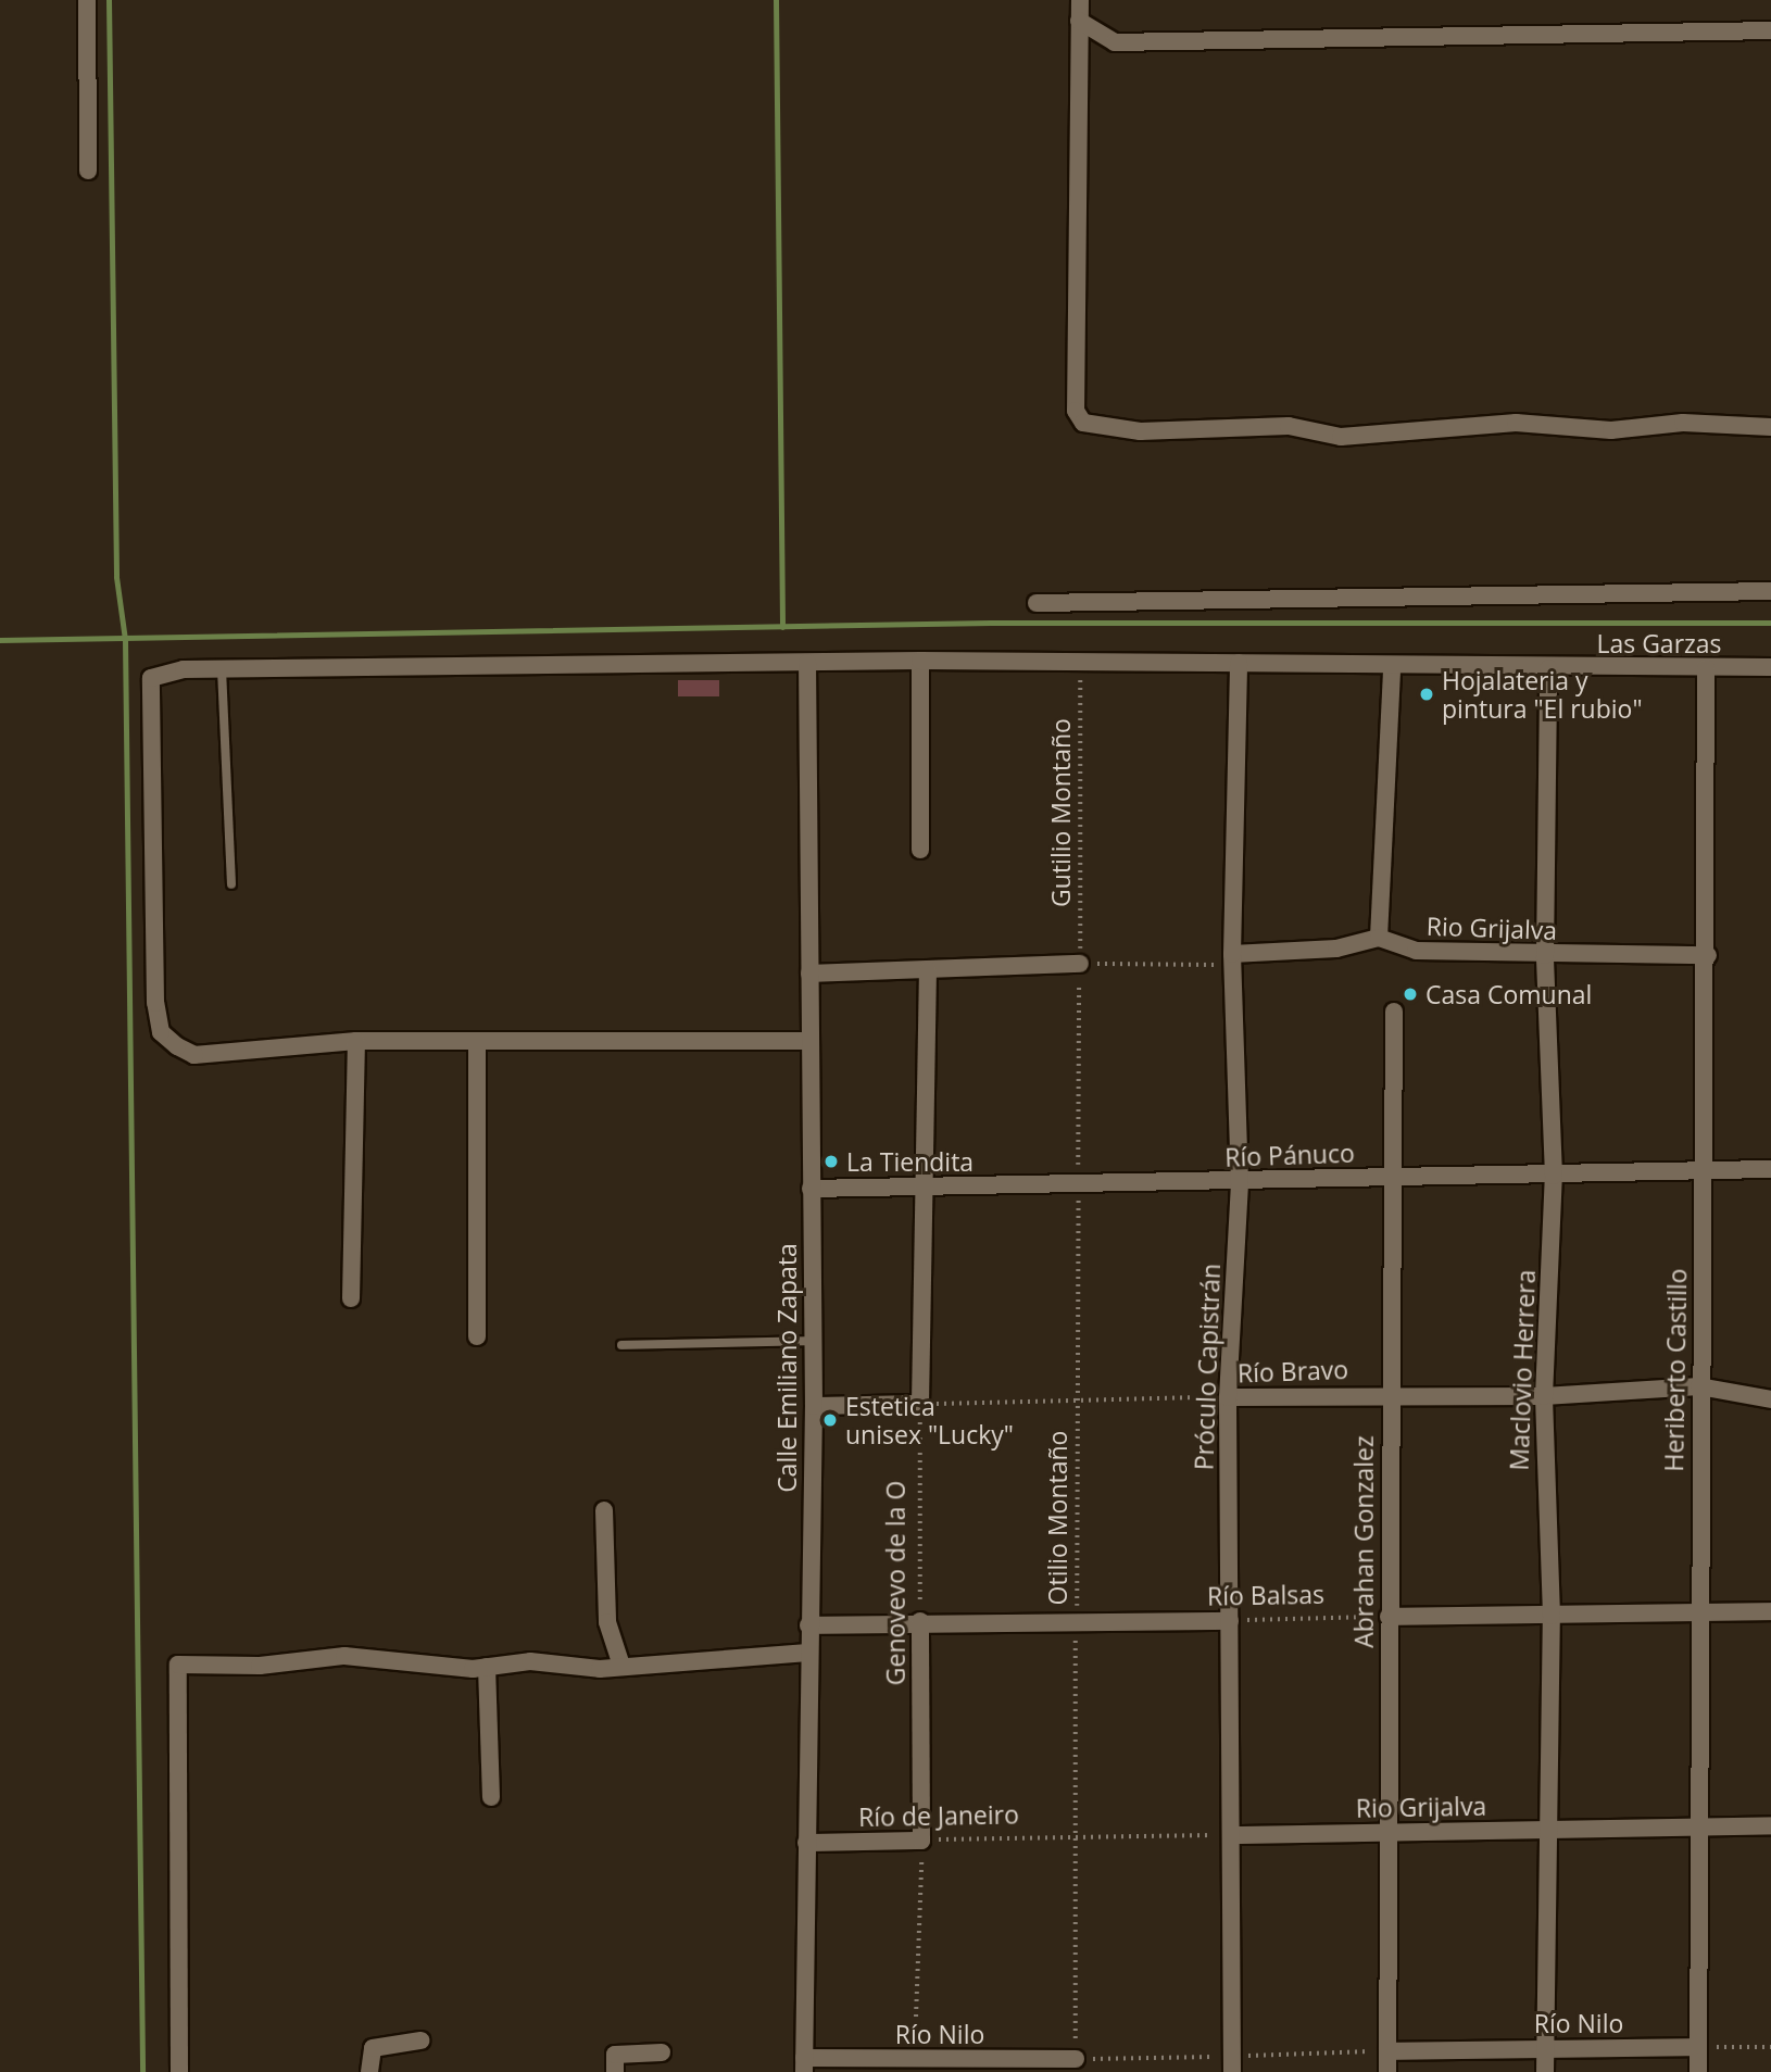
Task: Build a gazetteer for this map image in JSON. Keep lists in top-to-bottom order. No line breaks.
{"streets":{"street":["Las Garzas","Rio Grijalva","Río Pánuco","Próculo Capistrán","Calle Emiliano Zapata","Maclovio Herrera","Heriberto Castillo","Río Bravo","Abrahan Gonzalez","Genovevo de la O","Río Balsas","Río de Janeiro","Río Nilo"],"path":["Gutilio Montaño","Otilio Montaño"]},"crossings":[["Las Garzas","Gutilio Montaño"],["Las Garzas","Próculo Capistrán"],["Las Garzas","Calle Emiliano Zapata"],["Las Garzas","Maclovio Herrera"],["Las Garzas","Heriberto Castillo"],["Gutilio Montaño","Otilio Montaño"],["Rio Grijalva","Próculo Capistrán"],["Rio Grijalva","Maclovio Herrera"],["Rio Grijalva","Heriberto Castillo"],["Rio Grijalva","Abrahan Gonzalez"],["Río Pánuco","Próculo Capistrán"],["Río Pánuco","Calle Emiliano Zapata"],["Río Pánuco","Maclovio Herrera"],["Río Pánuco","Heriberto Castillo"],["Río Pánuco","Otilio Montaño"],["Río Pánuco","Abrahan Gonzalez"],["Próculo Capistrán","Río Bravo"],["Próculo Capistrán","Río Balsas"],["Calle Emiliano Zapata","Río Balsas"],["Calle Emiliano Zapata","Río de Janeiro"],["Calle Emiliano Zapata","Río Nilo"],["Maclovio Herrera","Río Bravo"],["Maclovio Herrera","Río Nilo"],["Heriberto Castillo","Río Bravo"],["Heriberto Castillo","Río Nilo"],["Río Bravo","Otilio Montaño"],["Río Bravo","Abrahan Gonzalez"],["Río Bravo","Genovevo de la O"],["Otilio Montaño","Río Balsas"],["Otilio Montaño","Río de Janeiro"],["Otilio Montaño","Río Nilo"],["Abrahan Gonzalez","Río Balsas"],["Abrahan Gonzalez","Río Nilo"],["Genovevo de la O","Río Balsas"],["Genovevo de la O","Río de Janeiro"]],"places":["Hojalateria y pintura \"El rubio\"","Casa Comunal","La Tiendita","Estetica unisex \"Lucky\""]}
